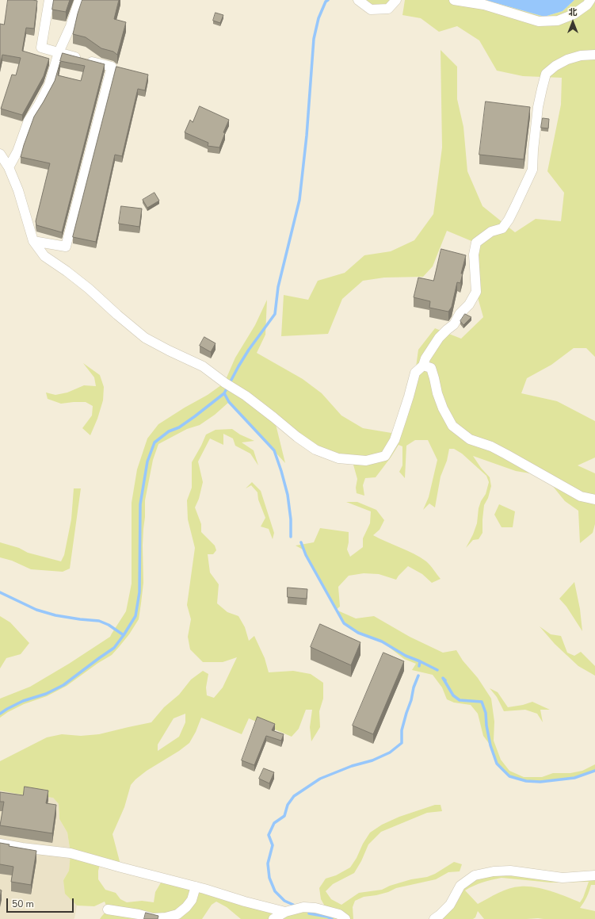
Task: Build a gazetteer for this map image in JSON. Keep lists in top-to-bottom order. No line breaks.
{"scale_bar":"50 m","north":"top"}
